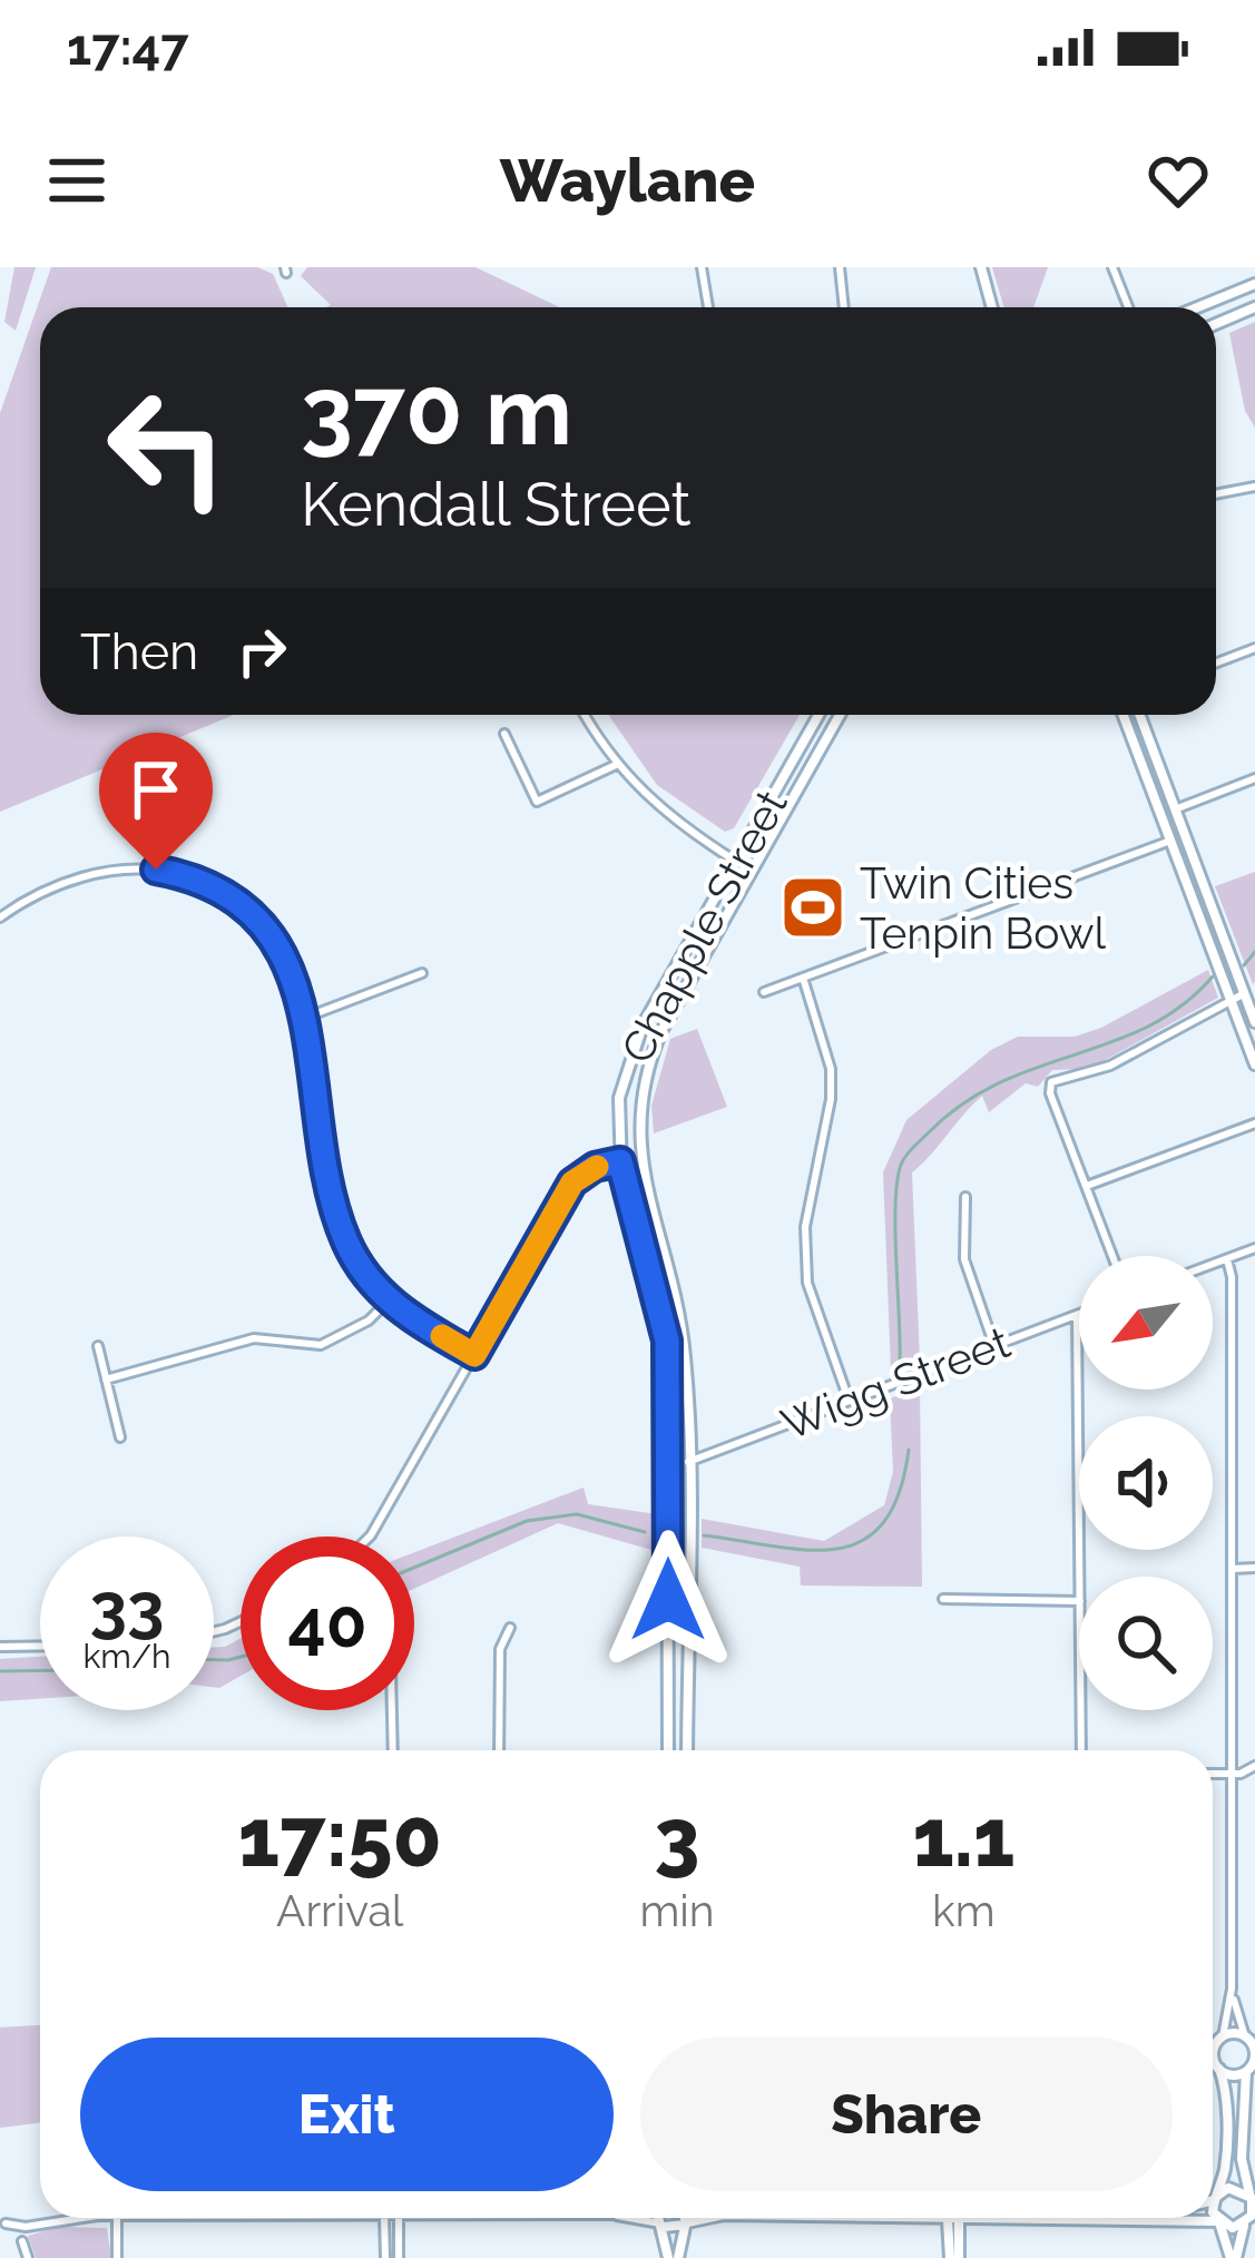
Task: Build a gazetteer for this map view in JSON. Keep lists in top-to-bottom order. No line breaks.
{"streets":{"street":["Chapple Street","Wigg Street"]},"crossings":[["Chapple Street","Wigg Street"]],"places":{"sports":["Twin Cities Tenpin Bowl"]},"north":"bottom left","page":{"status":"17:47","header":"Waylane","turn":["370 m","Kendall Street"],"then":"Then","speed":"33 km/h","limit":"40","eta":["17:50","Arrival","3","min","1.1","km"],"buttons":["Exit","Share"]}}
